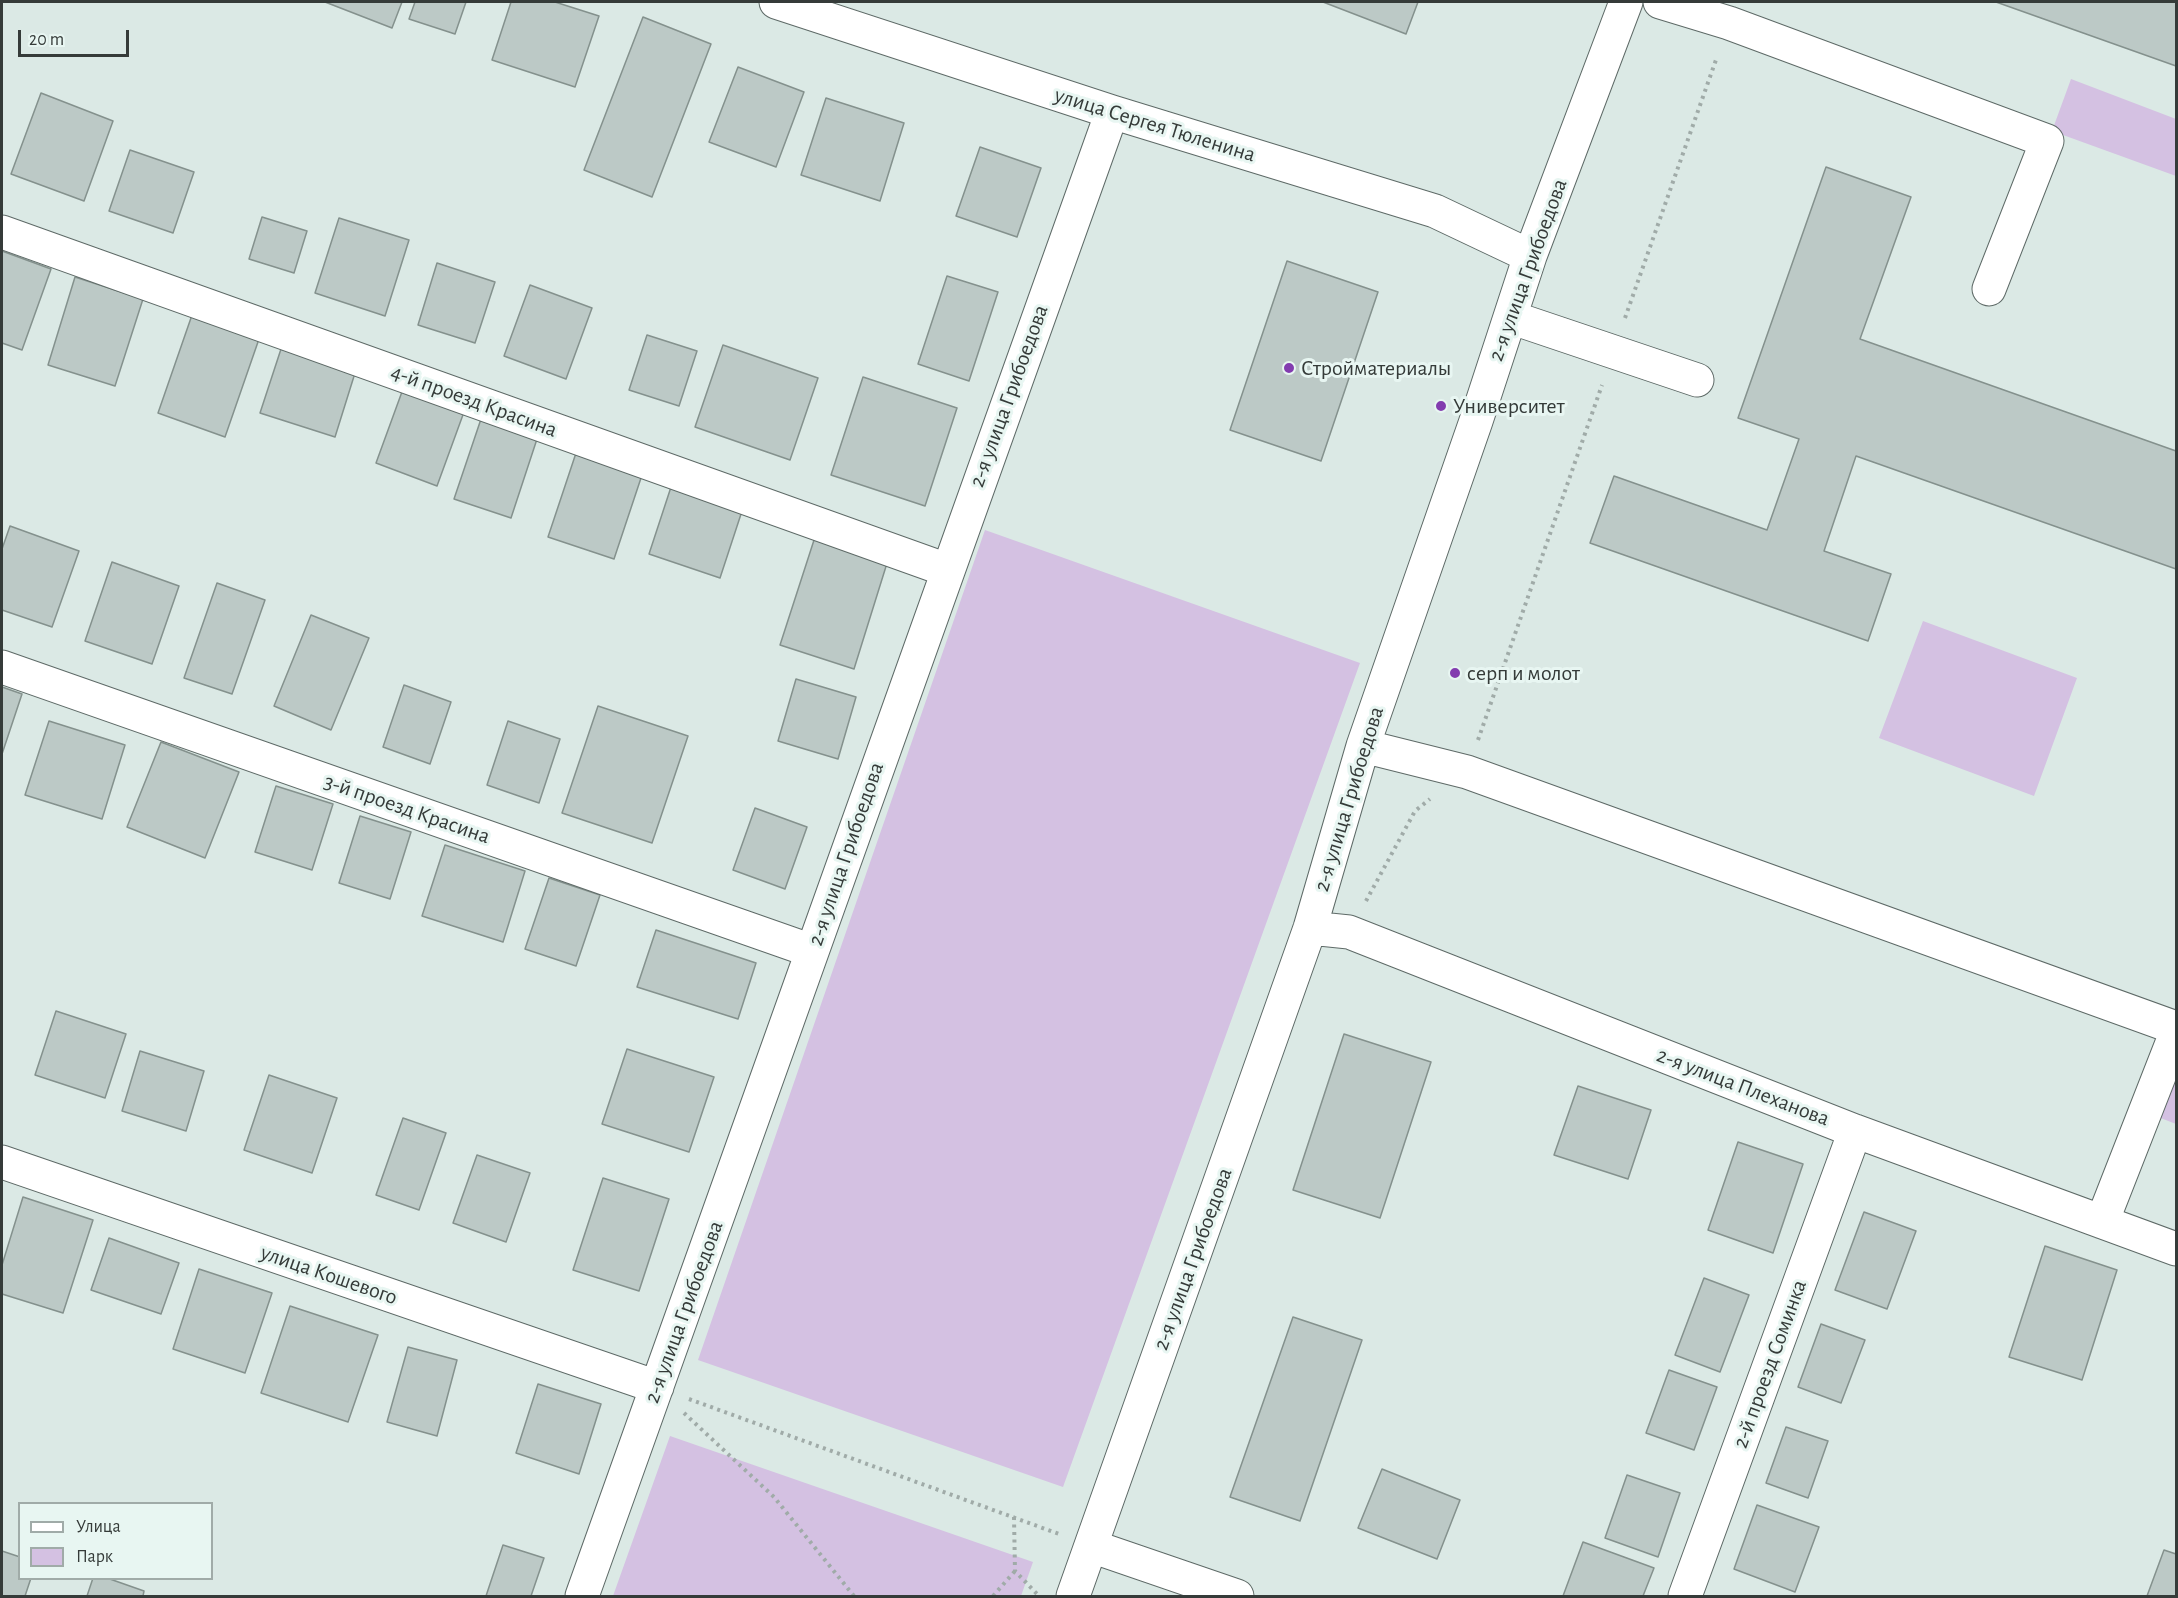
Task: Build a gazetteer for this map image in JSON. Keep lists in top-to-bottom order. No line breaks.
{"streets":{"street":["улица Сергея Тюленина","2-я улица Грибоедова","4-й проезд Красина","3-й проезд Красина","2-я улица Плеханова","улица Кошевого","2-й проезд Соминка"]},"crossings":[["улица Сергея Тюленина","2-я улица Грибоедова"],["2-я улица Грибоедова","4-й проезд Красина"],["2-я улица Грибоедова","3-й проезд Красина"],["2-я улица Грибоедова","2-я улица Плеханова"],["2-я улица Грибоедова","улица Кошевого"],["2-я улица Плеханова","2-й проезд Соминка"]],"places":["Стройматериалы","Университет","серп и молот"],"legend":["Улица","Парк"],"scale_bar":"20 m"}
